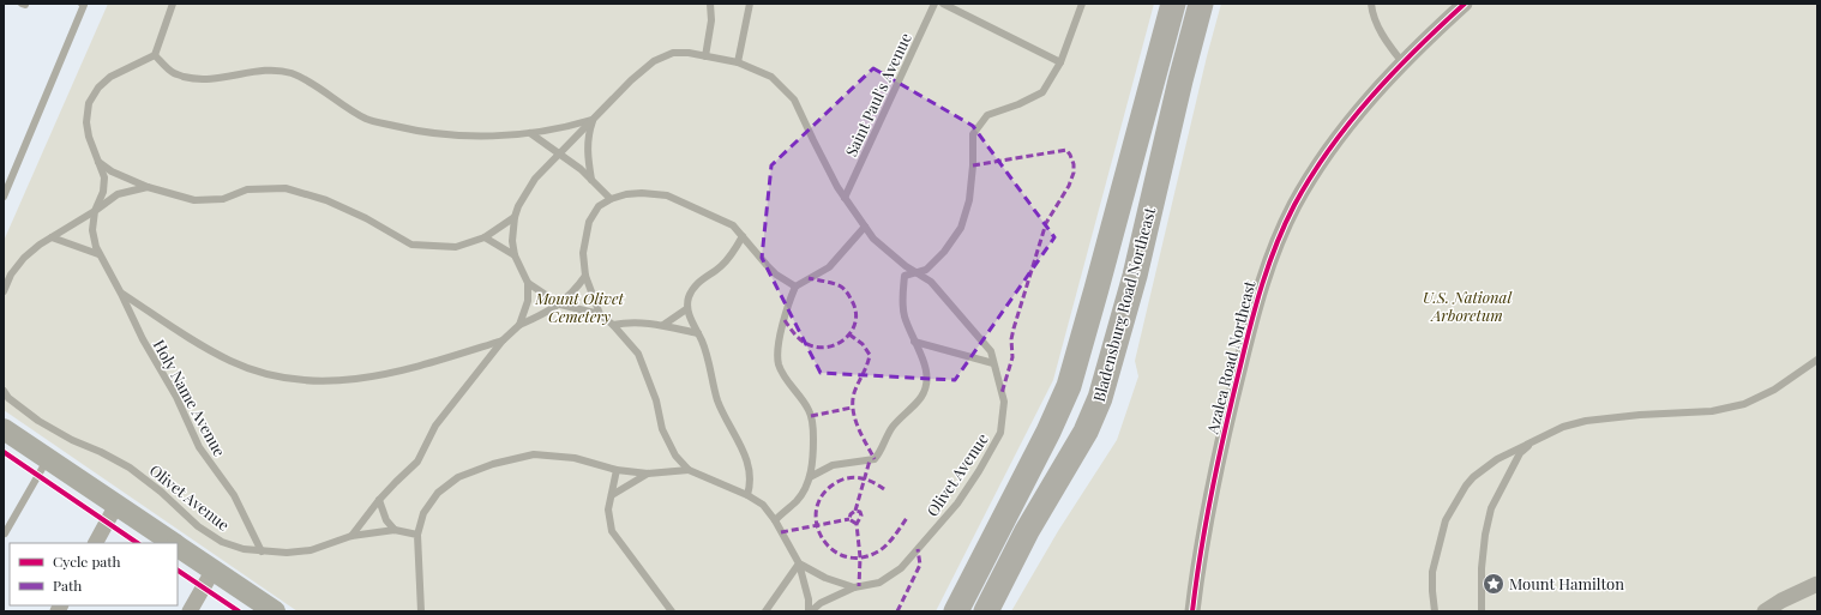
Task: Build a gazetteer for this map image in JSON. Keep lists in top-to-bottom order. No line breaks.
{"streets":{"main road":["Bladensburg Road Northeast"],"street":["Azalea Road Northeast"],"lane":["Saint Paul's Avenue","Holy Name Avenue","Olivet Avenue"]},"crossings":[["Saint Paul's Avenue","Olivet Avenue"],["Holy Name Avenue","Olivet Avenue"]],"parks":["U.S. National Arboretum","Mount Olivet Cemetery"],"places":{"place":["Mount Hamilton"]},"legend":["Cycle path","Path"]}
